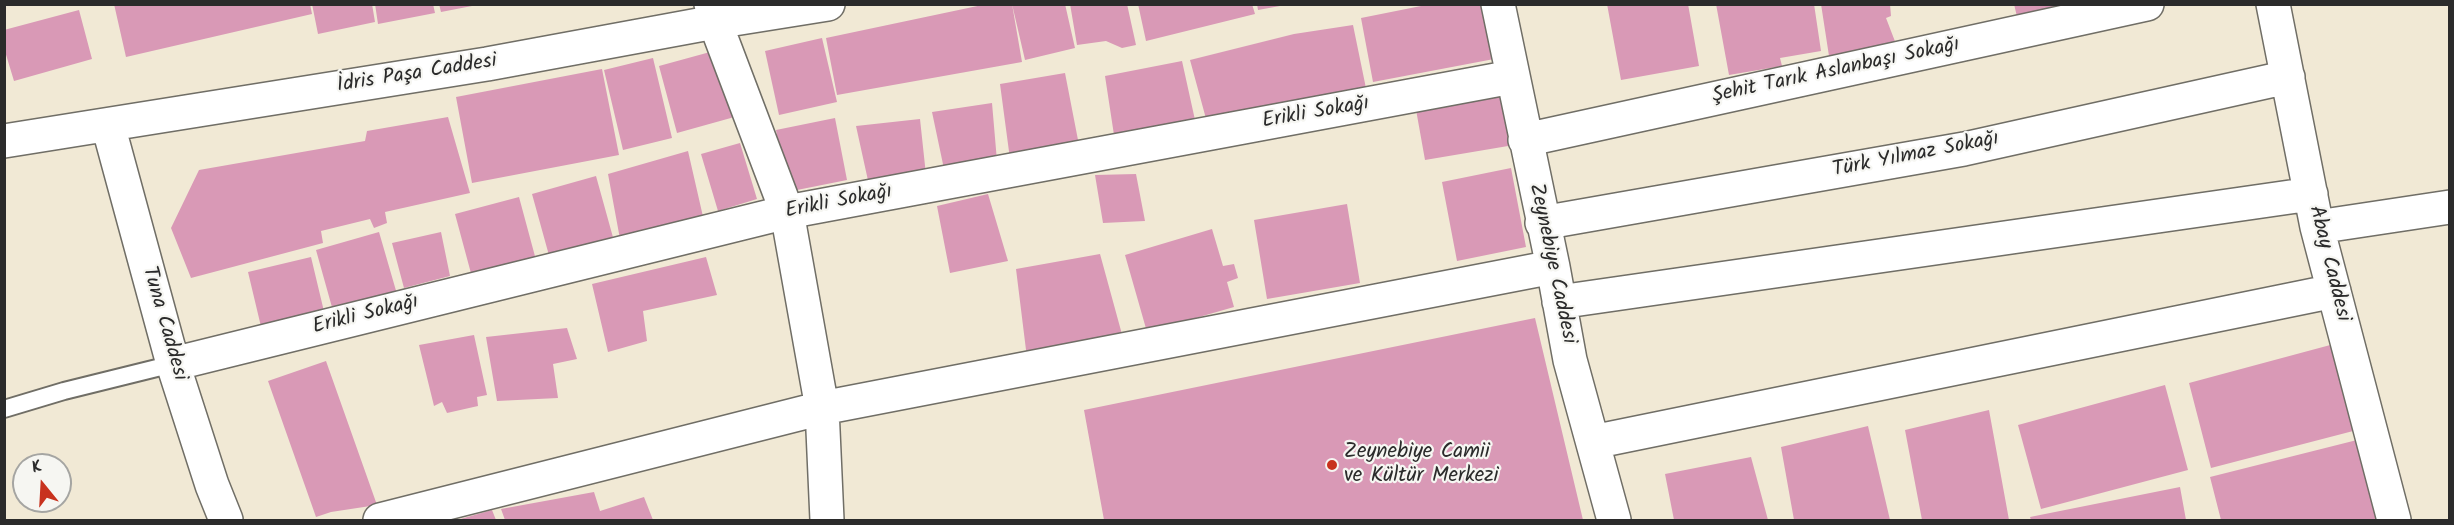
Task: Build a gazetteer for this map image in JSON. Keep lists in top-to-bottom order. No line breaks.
{"streets":{"street":["Şehit Tarık Aslanbaşı Sokağı","İdris Paşa Caddesi","Erikli Sokağı","Türk Yılmaz Sokağı","Zeynebiye Caddesi","Abay Caddesi","Tuna Caddesi"]},"crossings":[["Şehit Tarık Aslanbaşı Sokağı","Zeynebiye Caddesi"],["İdris Paşa Caddesi","Tuna Caddesi"],["Erikli Sokağı","Zeynebiye Caddesi"],["Erikli Sokağı","Tuna Caddesi"],["Türk Yılmaz Sokağı","Zeynebiye Caddesi"],["Türk Yılmaz Sokağı","Abay Caddesi"]],"places":["Zeynebiye Camii ve Kültür Merkezi"],"north":"top"}
